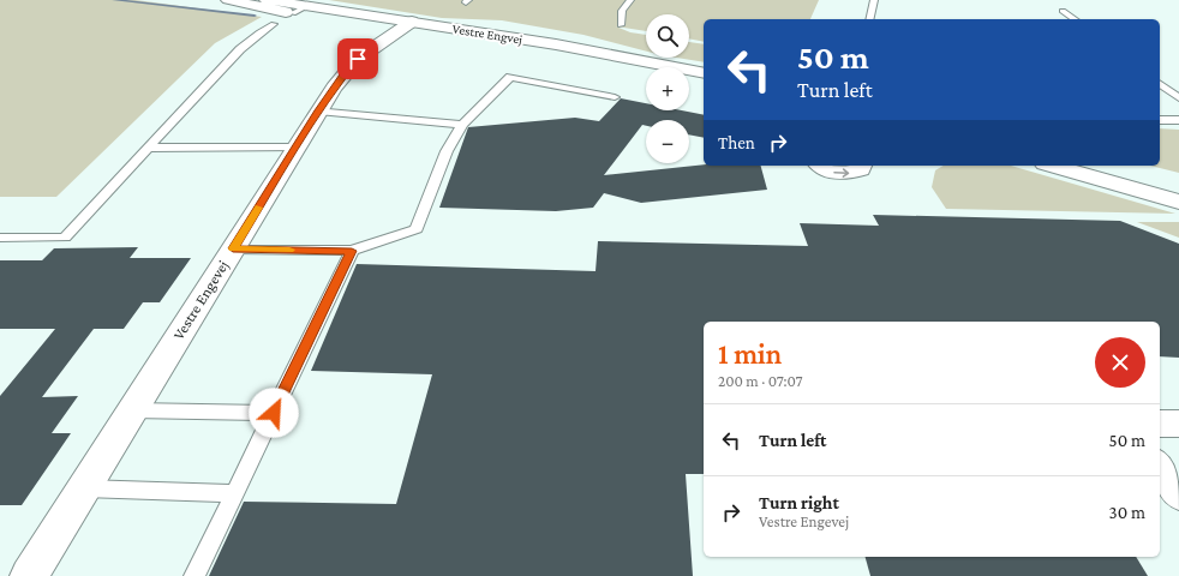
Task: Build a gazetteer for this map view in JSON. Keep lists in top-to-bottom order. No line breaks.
{"streets":{"street":["Vestre Engvej","Vestre Engevej"]},"crossings":[["Vestre Engvej","Vestre Engevej"]],"page":{"map_buttons":["+","−"],"turn":["50 m","Turn left"],"then":"Then","heading":["1 min","200 m · 07:07"],"list":[{"name":"Turn left","value":"50 m"},{"name":"Turn right","note":"Vestre Engevej","value":"30 m"}]}}
